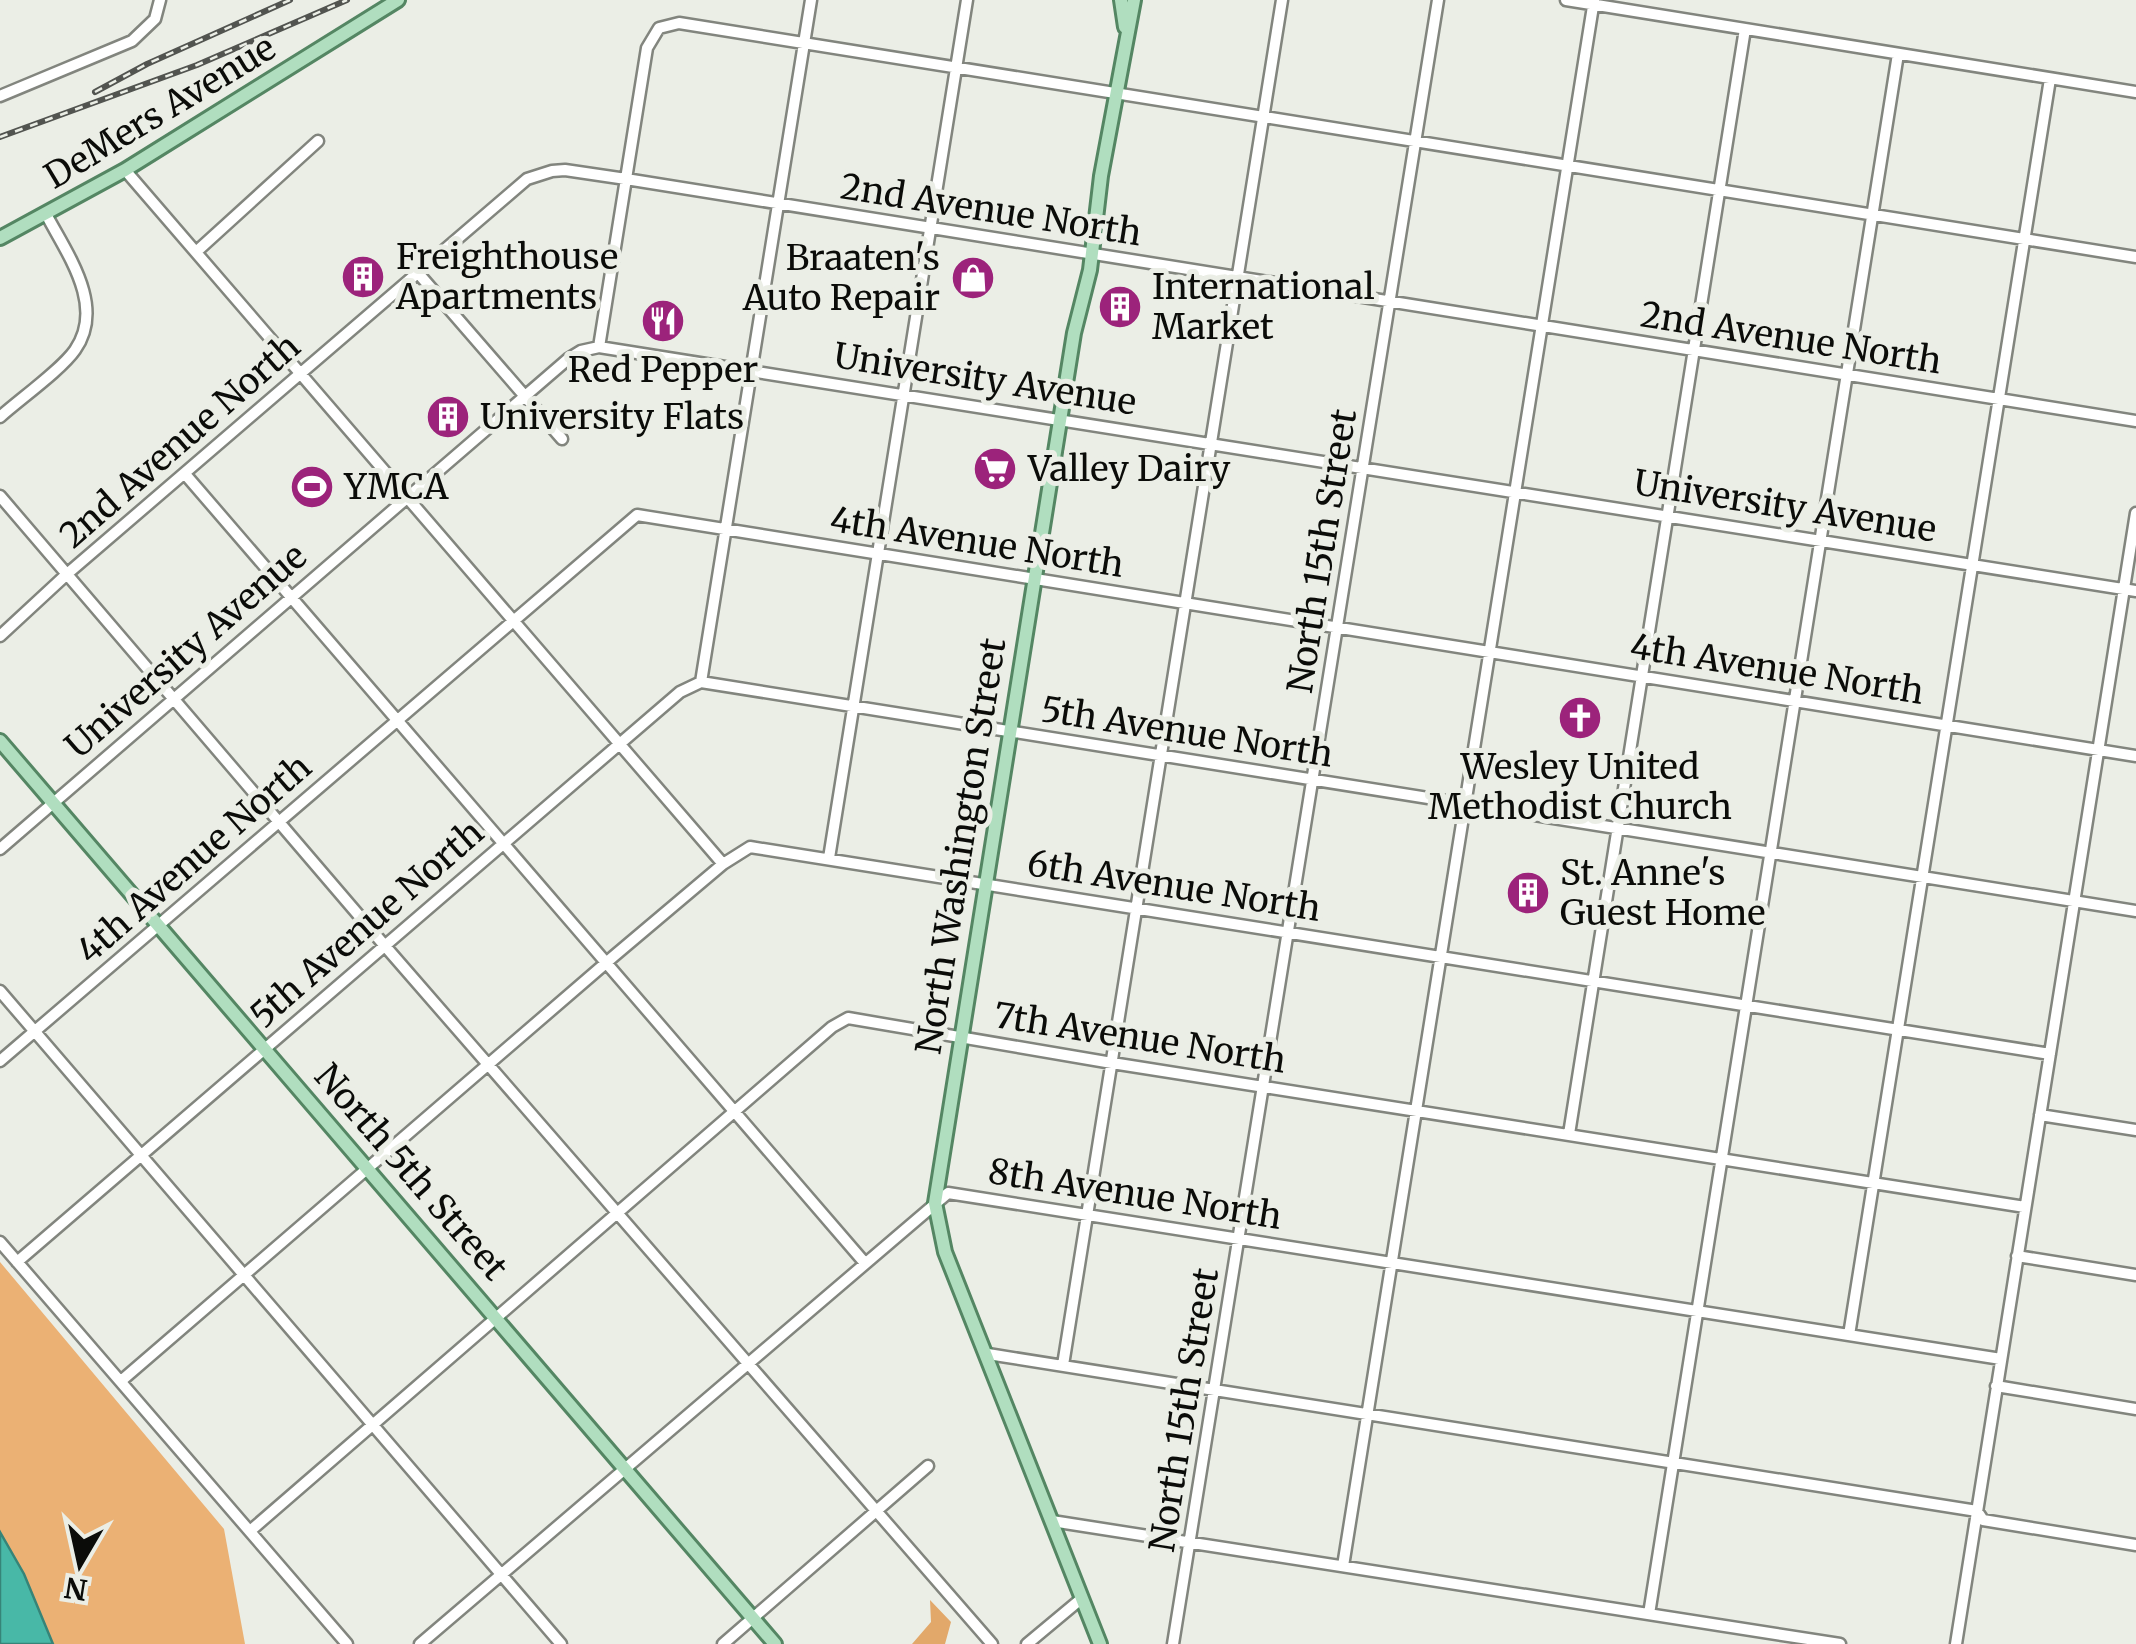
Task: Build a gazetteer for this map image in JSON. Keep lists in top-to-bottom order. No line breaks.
{"streets":{"main road":["DeMers Avenue","North Washington Street","North 5th Street"],"street":["2nd Avenue North","University Avenue","4th Avenue North","North 15th Street","5th Avenue North","6th Avenue North","7th Avenue North","8th Avenue North"]},"crossings":[["2nd Avenue North","North 15th Street"],["2nd Avenue North","North Washington Street"],["University Avenue","North 15th Street"],["University Avenue","North Washington Street"],["University Avenue","North 5th Street"],["4th Avenue North","North 15th Street"],["4th Avenue North","North Washington Street"],["4th Avenue North","North 5th Street"],["North 15th Street","5th Avenue North"],["North 15th Street","6th Avenue North"],["North 15th Street","7th Avenue North"],["North 15th Street","8th Avenue North"],["5th Avenue North","North Washington Street"],["5th Avenue North","North 5th Street"],["North Washington Street","6th Avenue North"],["North Washington Street","7th Avenue North"],["North Washington Street","8th Avenue North"],["6th Avenue North","North 5th Street"],["7th Avenue North","North 5th Street"],["North 5th Street","8th Avenue North"]],"places":{"building":["Freighthouse Apartments","International Market","University Flats","St. Anne's Guest Home"],"shop":["Braaten's Auto Repair"],"restaurant":["Red Pepper"],"supermarket":["Valley Dairy"],"sports":["YMCA"],"church":["Wesley United Methodist Church"]},"north":"bottom"}
